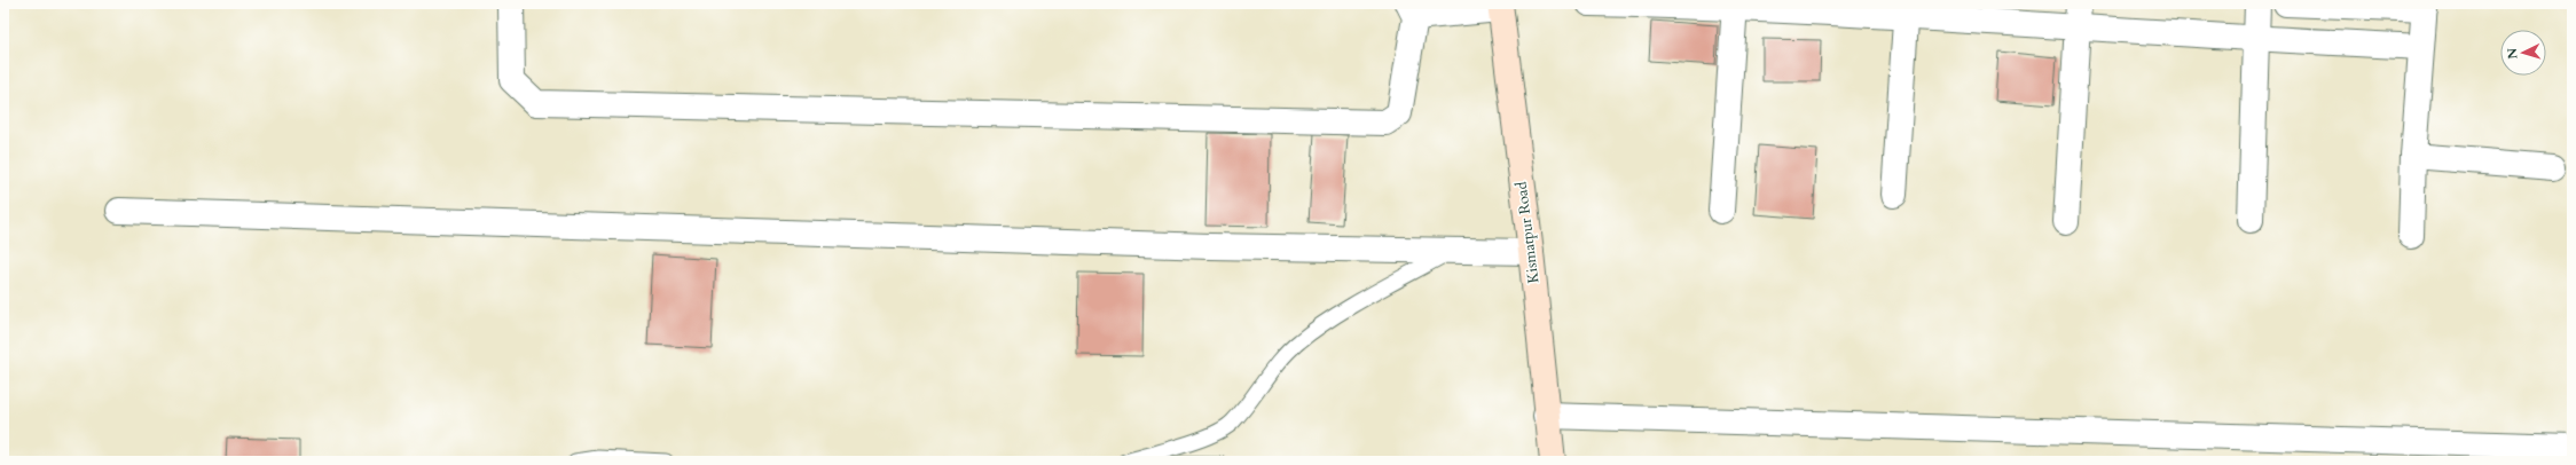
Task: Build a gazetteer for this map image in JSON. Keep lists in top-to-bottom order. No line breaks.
{"streets":{"street":["Kismatpur Road"]},"north":"left"}
